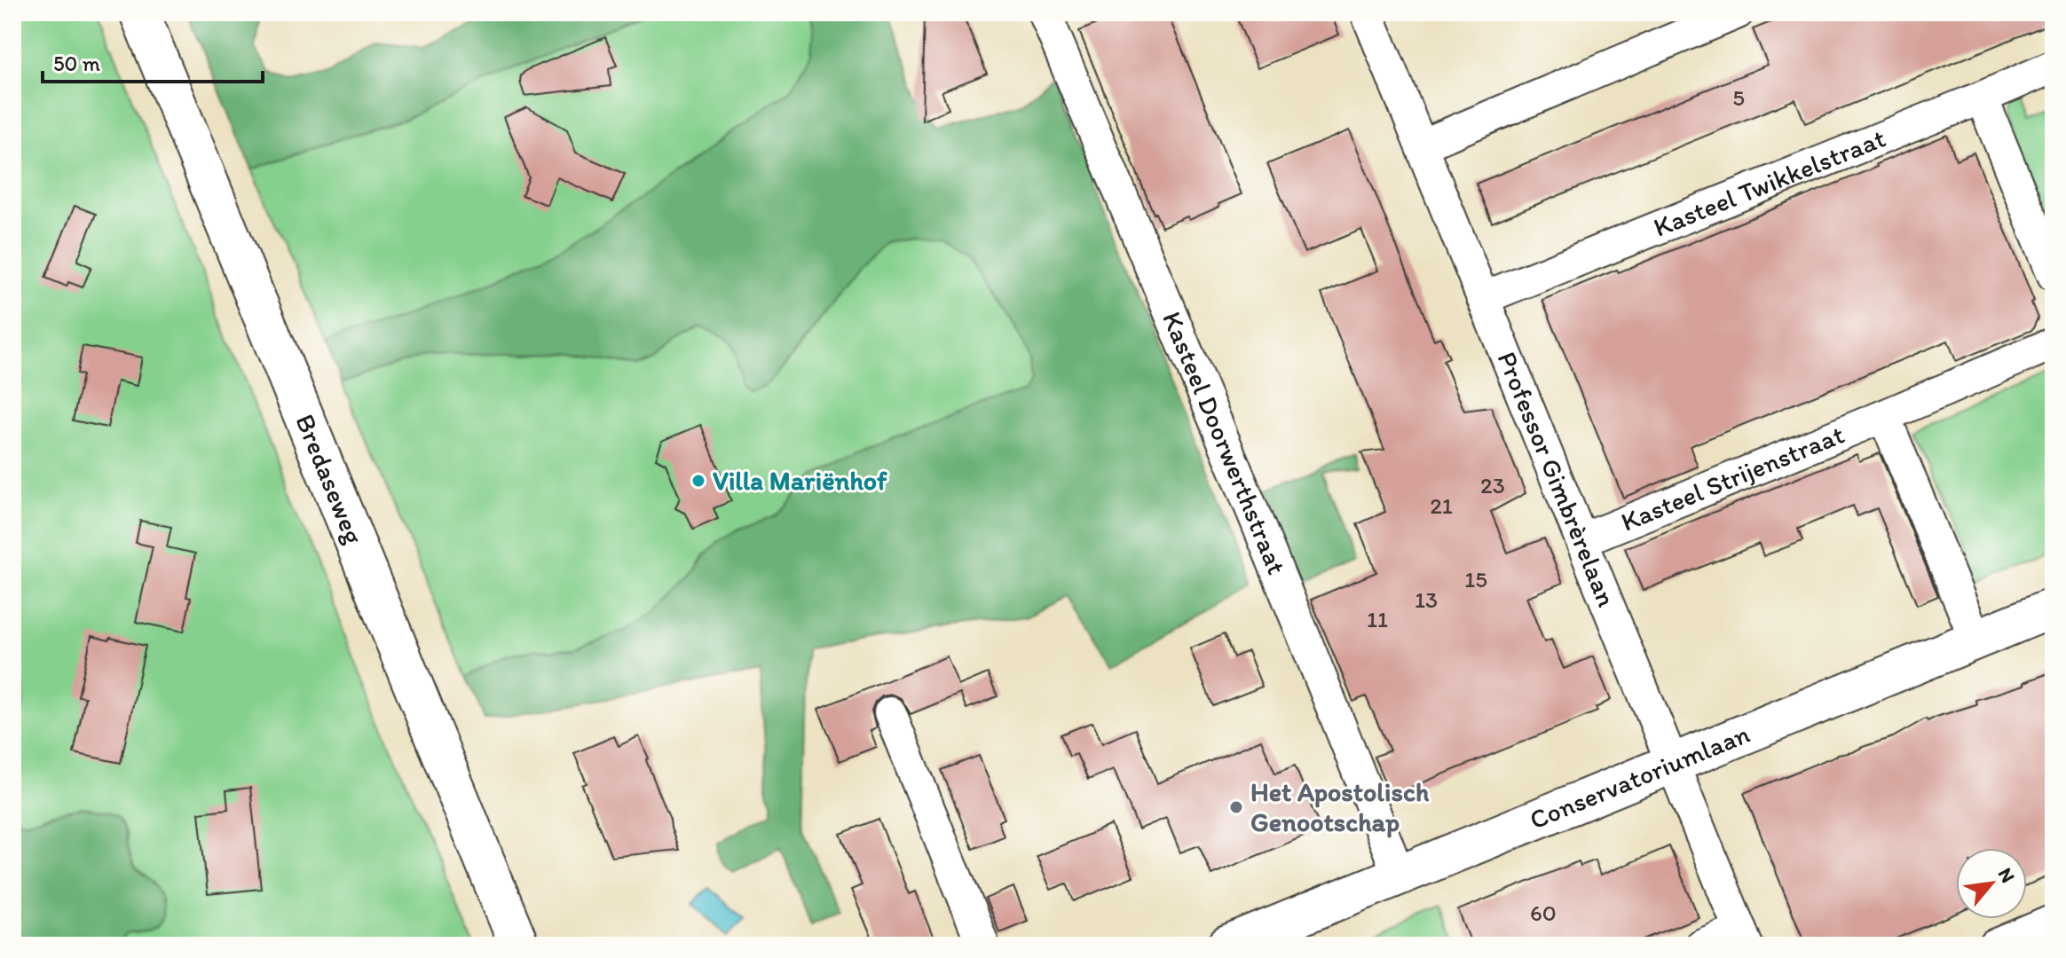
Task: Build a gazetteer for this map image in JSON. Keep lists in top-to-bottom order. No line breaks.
{"streets":{"street":["Kasteel Twikkelstraat","Kasteel Doorwerthstraat","Kasteel Strijenstraat","Bredaseweg","Professor Gimbrèrelaan","Conservatoriumlaan"]},"crossings":[["Kasteel Twikkelstraat","Professor Gimbrèrelaan"],["Kasteel Doorwerthstraat","Conservatoriumlaan"],["Kasteel Strijenstraat","Professor Gimbrèrelaan"],["Professor Gimbrèrelaan","Conservatoriumlaan"]],"places":["Villa Mariënhof","Het Apostolisch Genootschap"],"house_numbers":["5","23","21","15","13","11","60"],"scale_bar":"50 m","north":"top right"}
